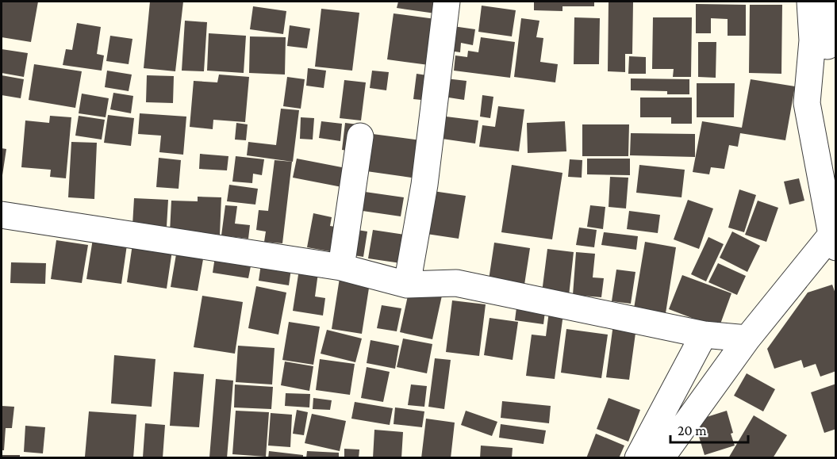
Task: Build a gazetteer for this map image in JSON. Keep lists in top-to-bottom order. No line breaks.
{"scale_bar":"20 m"}
